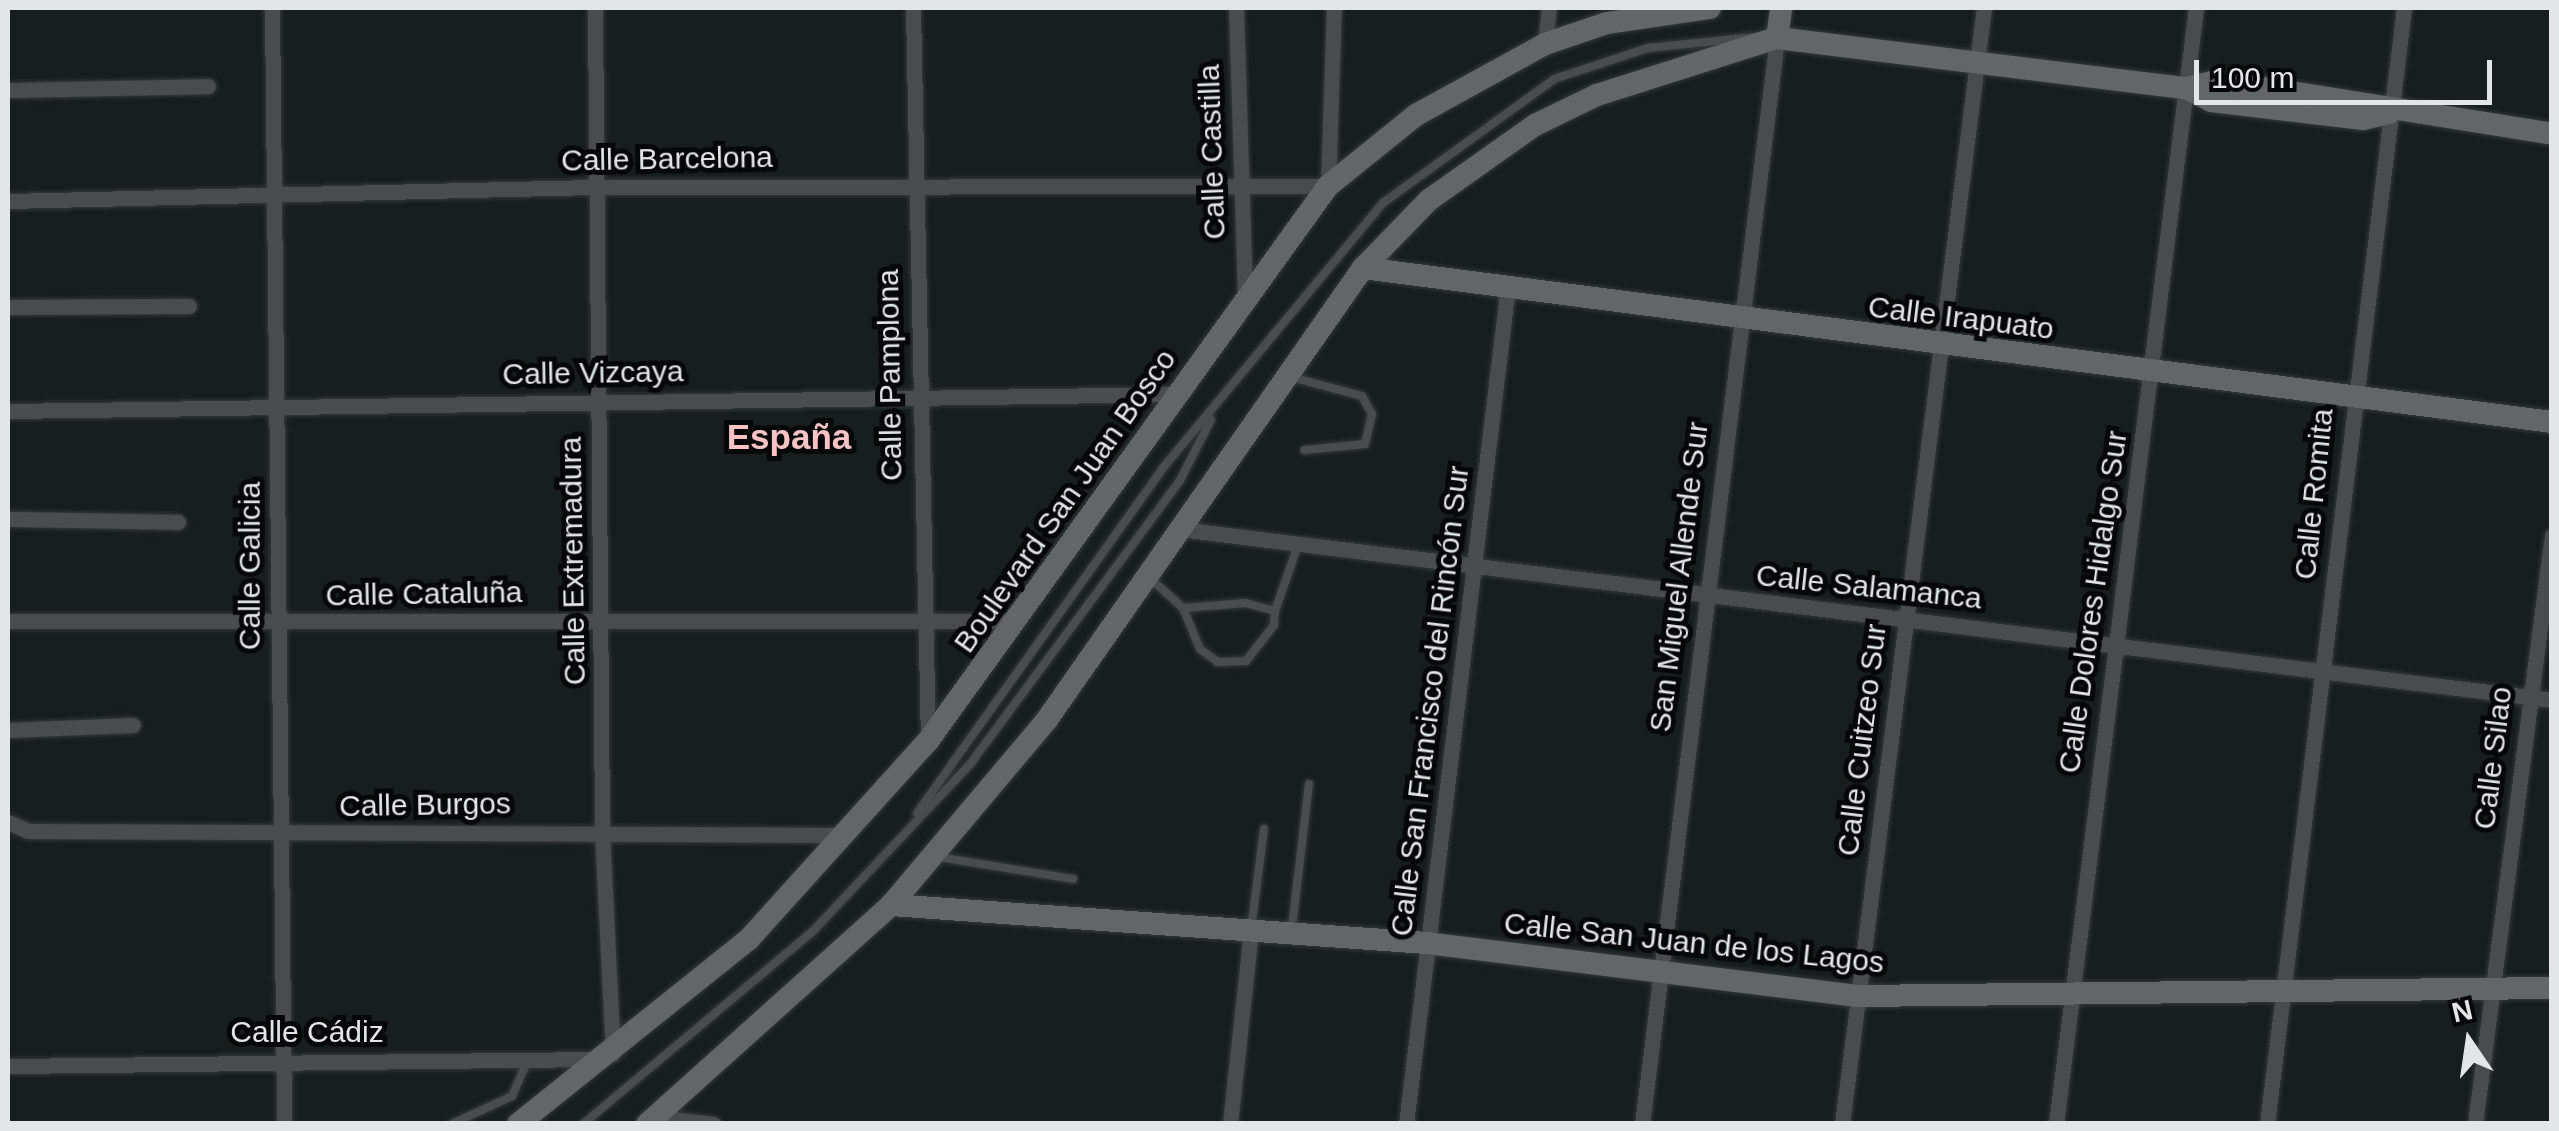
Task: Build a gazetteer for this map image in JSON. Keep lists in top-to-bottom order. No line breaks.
{"streets":{"street":["Calle Castilla","Calle Barcelona","Calle Irapuato","Calle Vizcaya","Calle Pamplona","Calle Romita","Boulevard San Juan Bosco","Calle Extremadura","Calle Galicia","San Miguel Allende Sur","Calle Salamanca","Calle Cataluña","Calle Dolores Hidalgo Sur","Calle San Francisco del Rincón Sur","Calle Cuitzeo Sur","Calle Silao","Calle Burgos","Calle San Juan de los Lagos","Calle Cádiz"]},"crossings":[["Calle Castilla","Calle Barcelona"],["Calle Castilla","Boulevard San Juan Bosco"],["Calle Barcelona","Calle Pamplona"],["Calle Barcelona","Boulevard San Juan Bosco"],["Calle Barcelona","Calle Extremadura"],["Calle Barcelona","Calle Galicia"],["Calle Irapuato","Calle Romita"],["Calle Irapuato","San Miguel Allende Sur"],["Calle Irapuato","Calle Dolores Hidalgo Sur"],["Calle Irapuato","Calle San Francisco del Rincón Sur"],["Calle Irapuato","Calle Cuitzeo Sur"],["Calle Vizcaya","Calle Pamplona"],["Calle Vizcaya","Boulevard San Juan Bosco"],["Calle Vizcaya","Calle Extremadura"],["Calle Vizcaya","Calle Galicia"],["Calle Pamplona","Boulevard San Juan Bosco"],["Calle Pamplona","Calle Cataluña"],["Calle Romita","Calle Salamanca"],["Calle Romita","Calle San Juan de los Lagos"],["Boulevard San Juan Bosco","Calle Extremadura"],["Boulevard San Juan Bosco","Calle Cataluña"],["Boulevard San Juan Bosco","Calle Burgos"],["Boulevard San Juan Bosco","Calle Cádiz"],["Calle Extremadura","Calle Cataluña"],["Calle Extremadura","Calle Burgos"],["Calle Extremadura","Calle Cádiz"],["Calle Galicia","Calle Cataluña"],["Calle Galicia","Calle Burgos"],["Calle Galicia","Calle Cádiz"],["San Miguel Allende Sur","Calle Salamanca"],["San Miguel Allende Sur","Calle San Juan de los Lagos"],["Calle Salamanca","Calle Dolores Hidalgo Sur"],["Calle Salamanca","Calle San Francisco del Rincón Sur"],["Calle Salamanca","Calle Cuitzeo Sur"],["Calle Salamanca","Calle Silao"],["Calle Dolores Hidalgo Sur","Calle San Juan de los Lagos"],["Calle San Francisco del Rincón Sur","Calle San Juan de los Lagos"],["Calle Cuitzeo Sur","Calle San Juan de los Lagos"],["Calle Silao","Calle San Juan de los Lagos"]],"districts":["España"],"scale_bar":"100 m","north":"top"}
